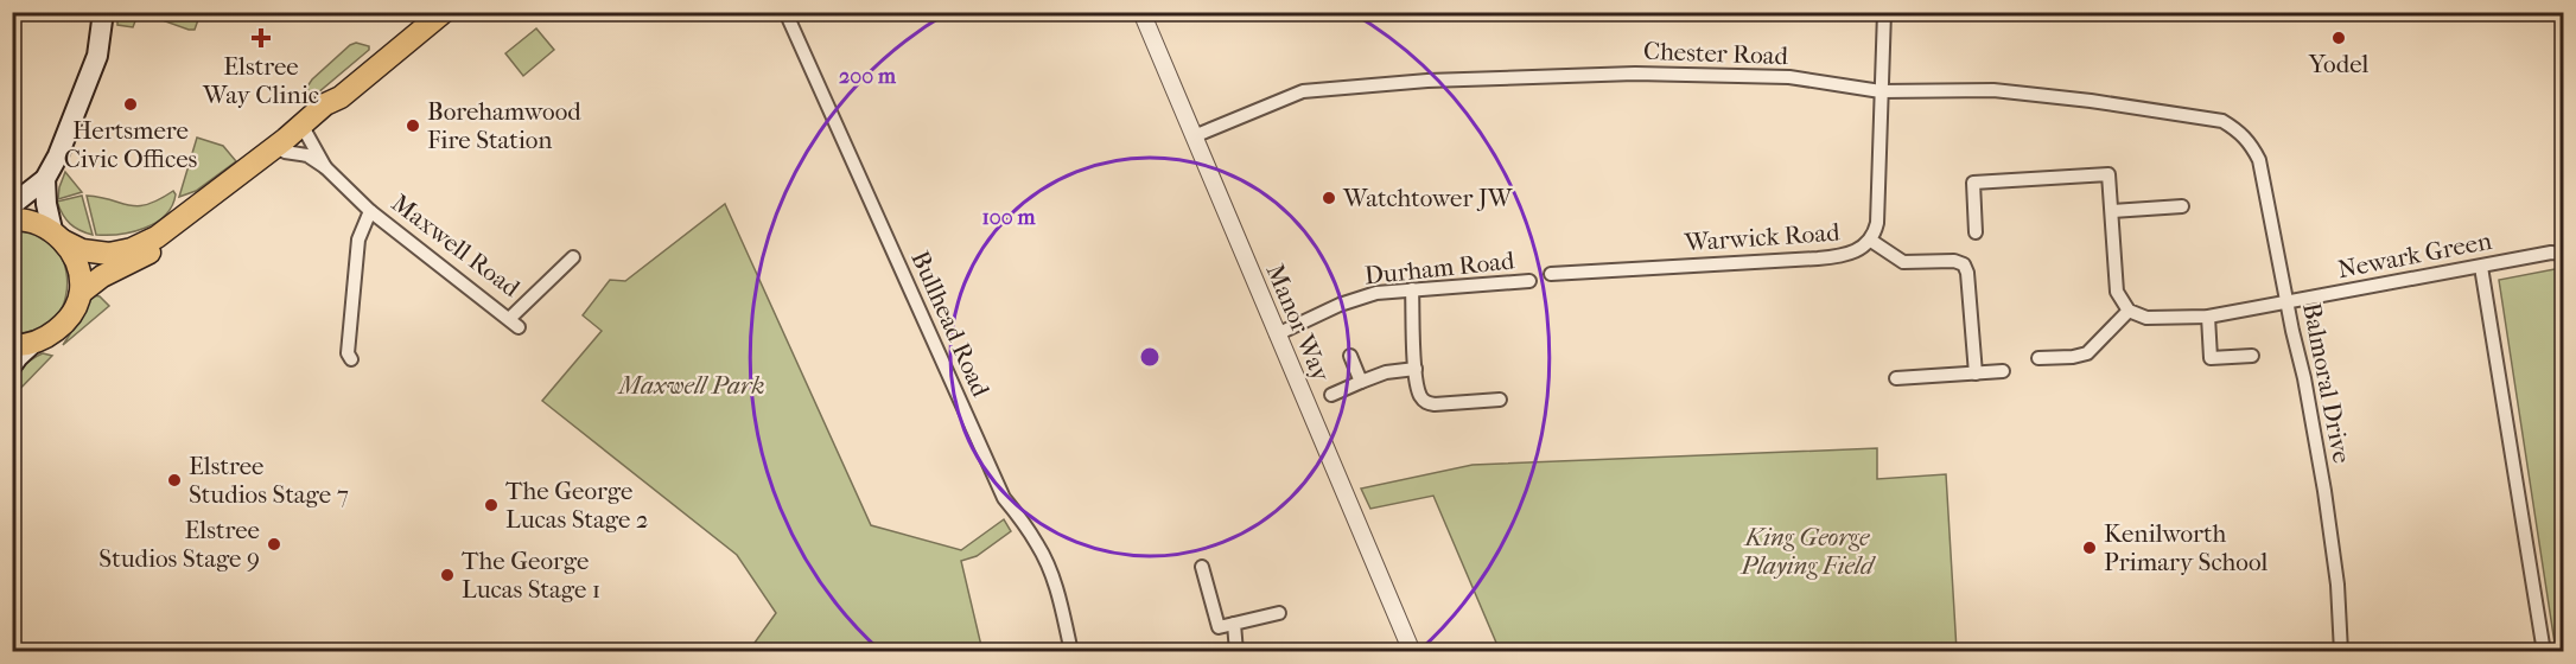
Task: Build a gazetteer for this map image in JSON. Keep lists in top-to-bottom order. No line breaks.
{"streets":{"street":["Chester Road","Warwick Road","Maxwell Road","Newark Green","Durham Road","Manor Way","Bullhead Road","Balmoral Drive"]},"crossings":[["Chester Road","Warwick Road"],["Chester Road","Manor Way"],["Chester Road","Balmoral Drive"],["Newark Green","Balmoral Drive"],["Durham Road","Manor Way"]],"parks":["Maxwell Park","King George Playing Field"],"places":{"health":["Elstree Way Clinic"],"other":["Yodel","Hertsmere Civic Offices","Borehamwood Fire Station","Watchtower JW","Elstree Studios Stage 7","The George Lucas Stage 2","Elstree Studios Stage 9","Kenilworth Primary School","The George Lucas Stage 1"]},"rings":["200 m","100 m"]}
